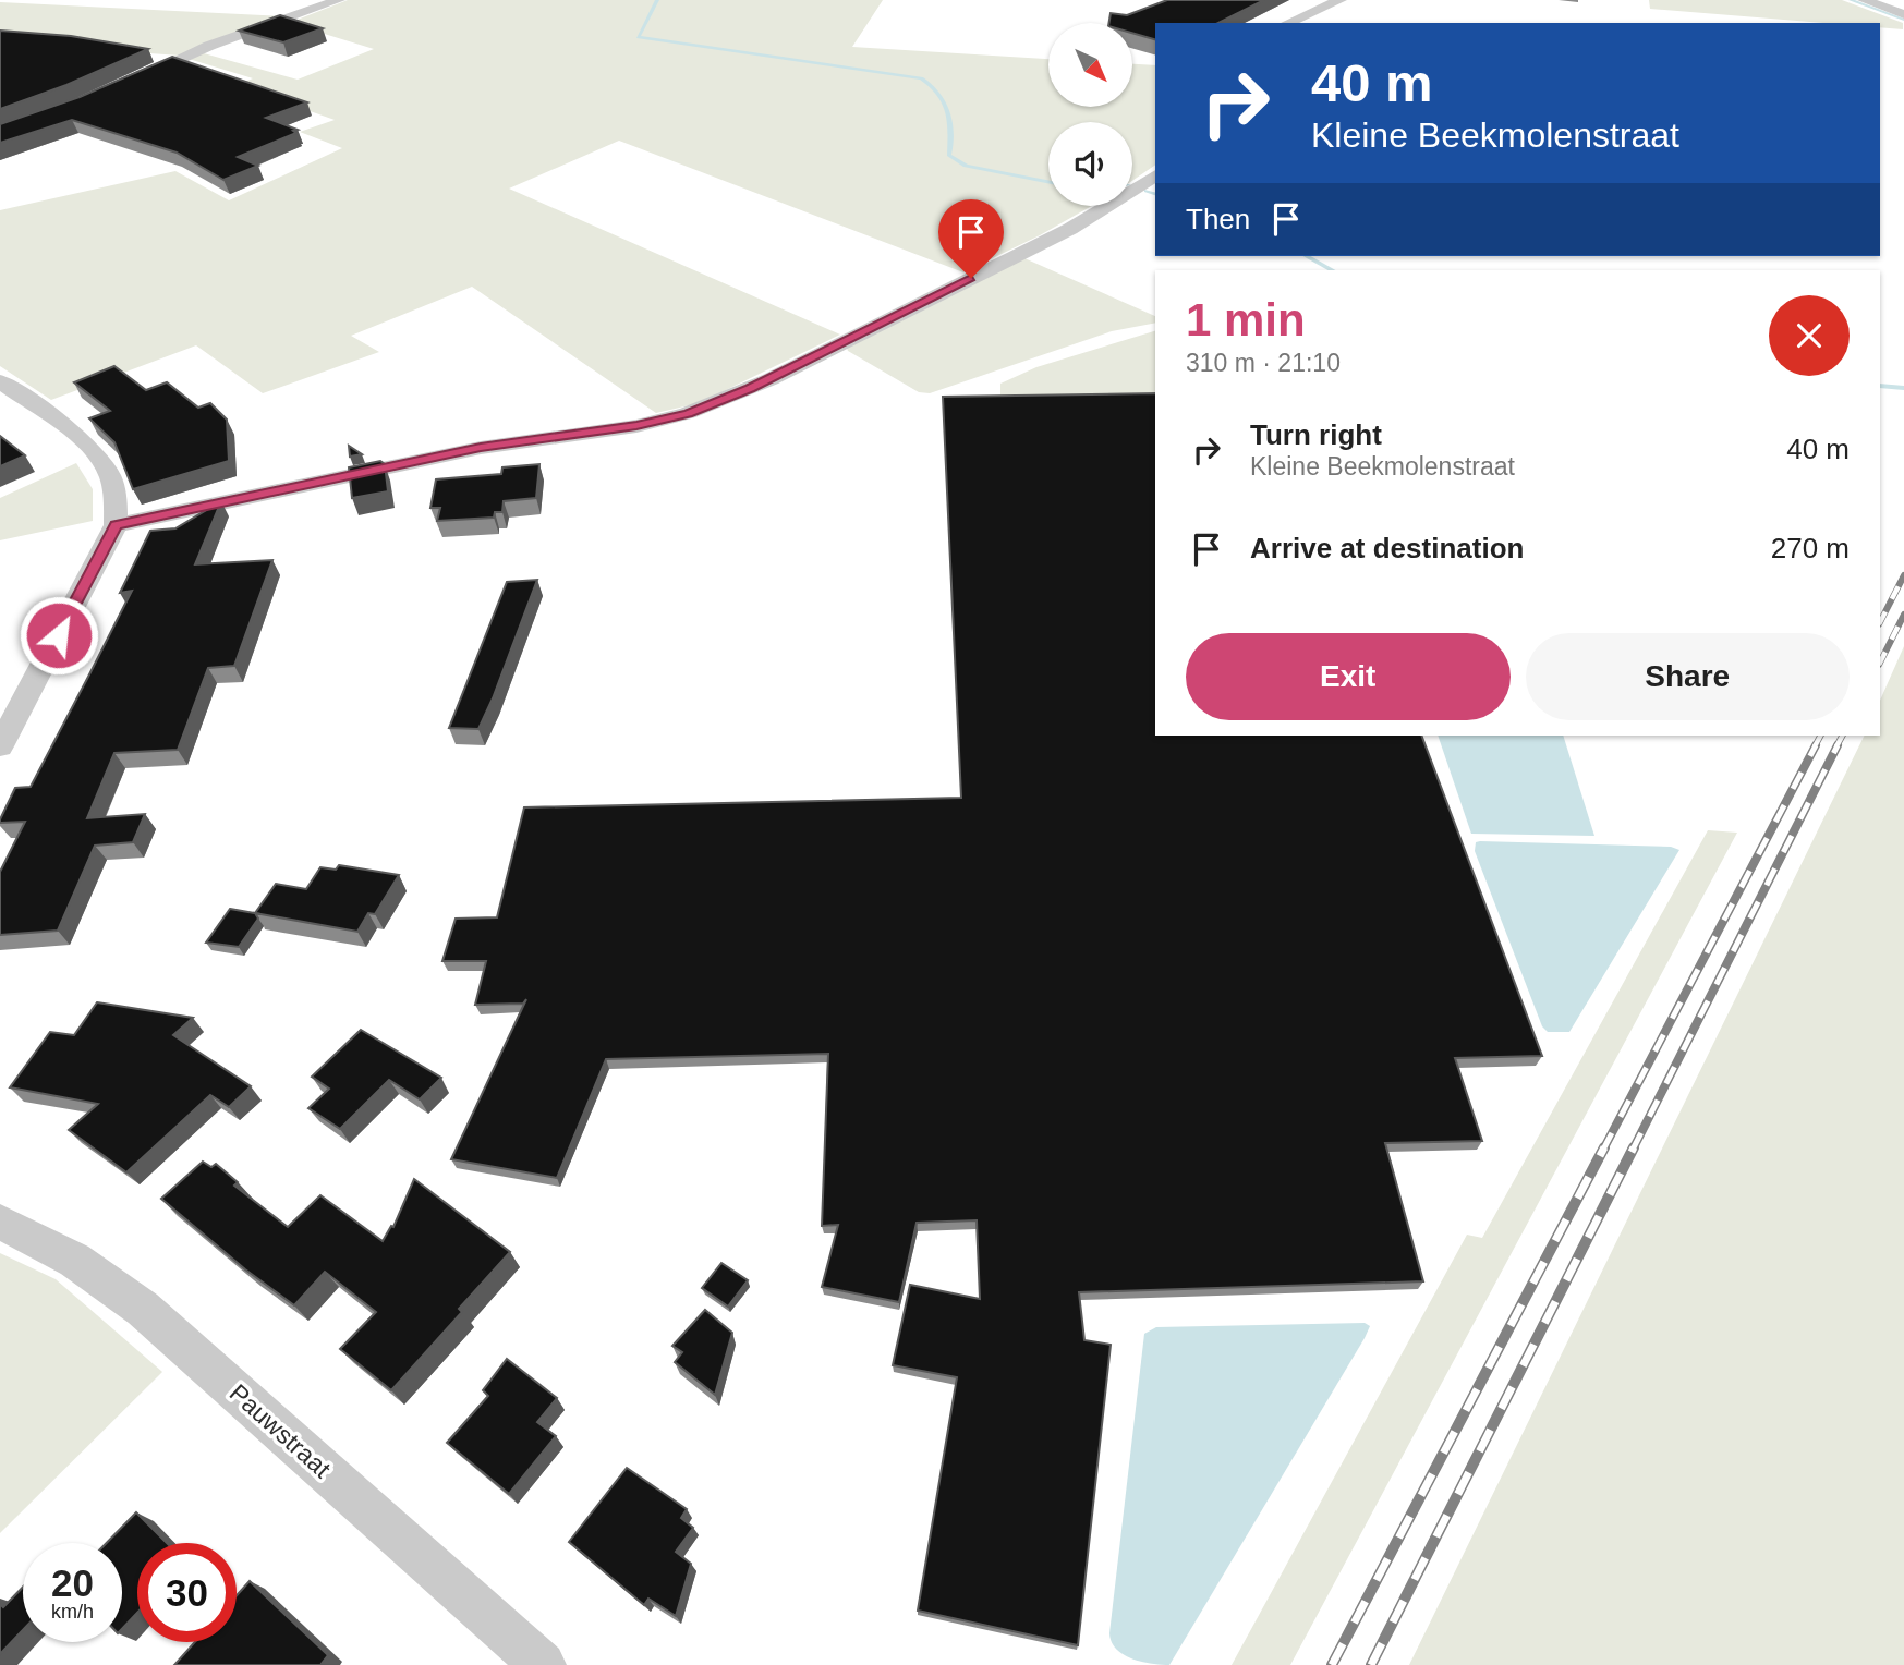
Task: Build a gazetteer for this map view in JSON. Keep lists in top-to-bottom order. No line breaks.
{"streets":{"street":["Pauwstraat"]},"north":"bottom right","page":{"turn":["40 m","Kleine Beekmolenstraat"],"then":"Then","heading":["1 min","310 m · 21:10"],"list":[{"name":"Turn right","note":"Kleine Beekmolenstraat","value":"40 m"},{"name":"Arrive at destination","value":"270 m"}],"buttons":["Exit","Share"],"speed":"20 km/h","limit":"30"}}
